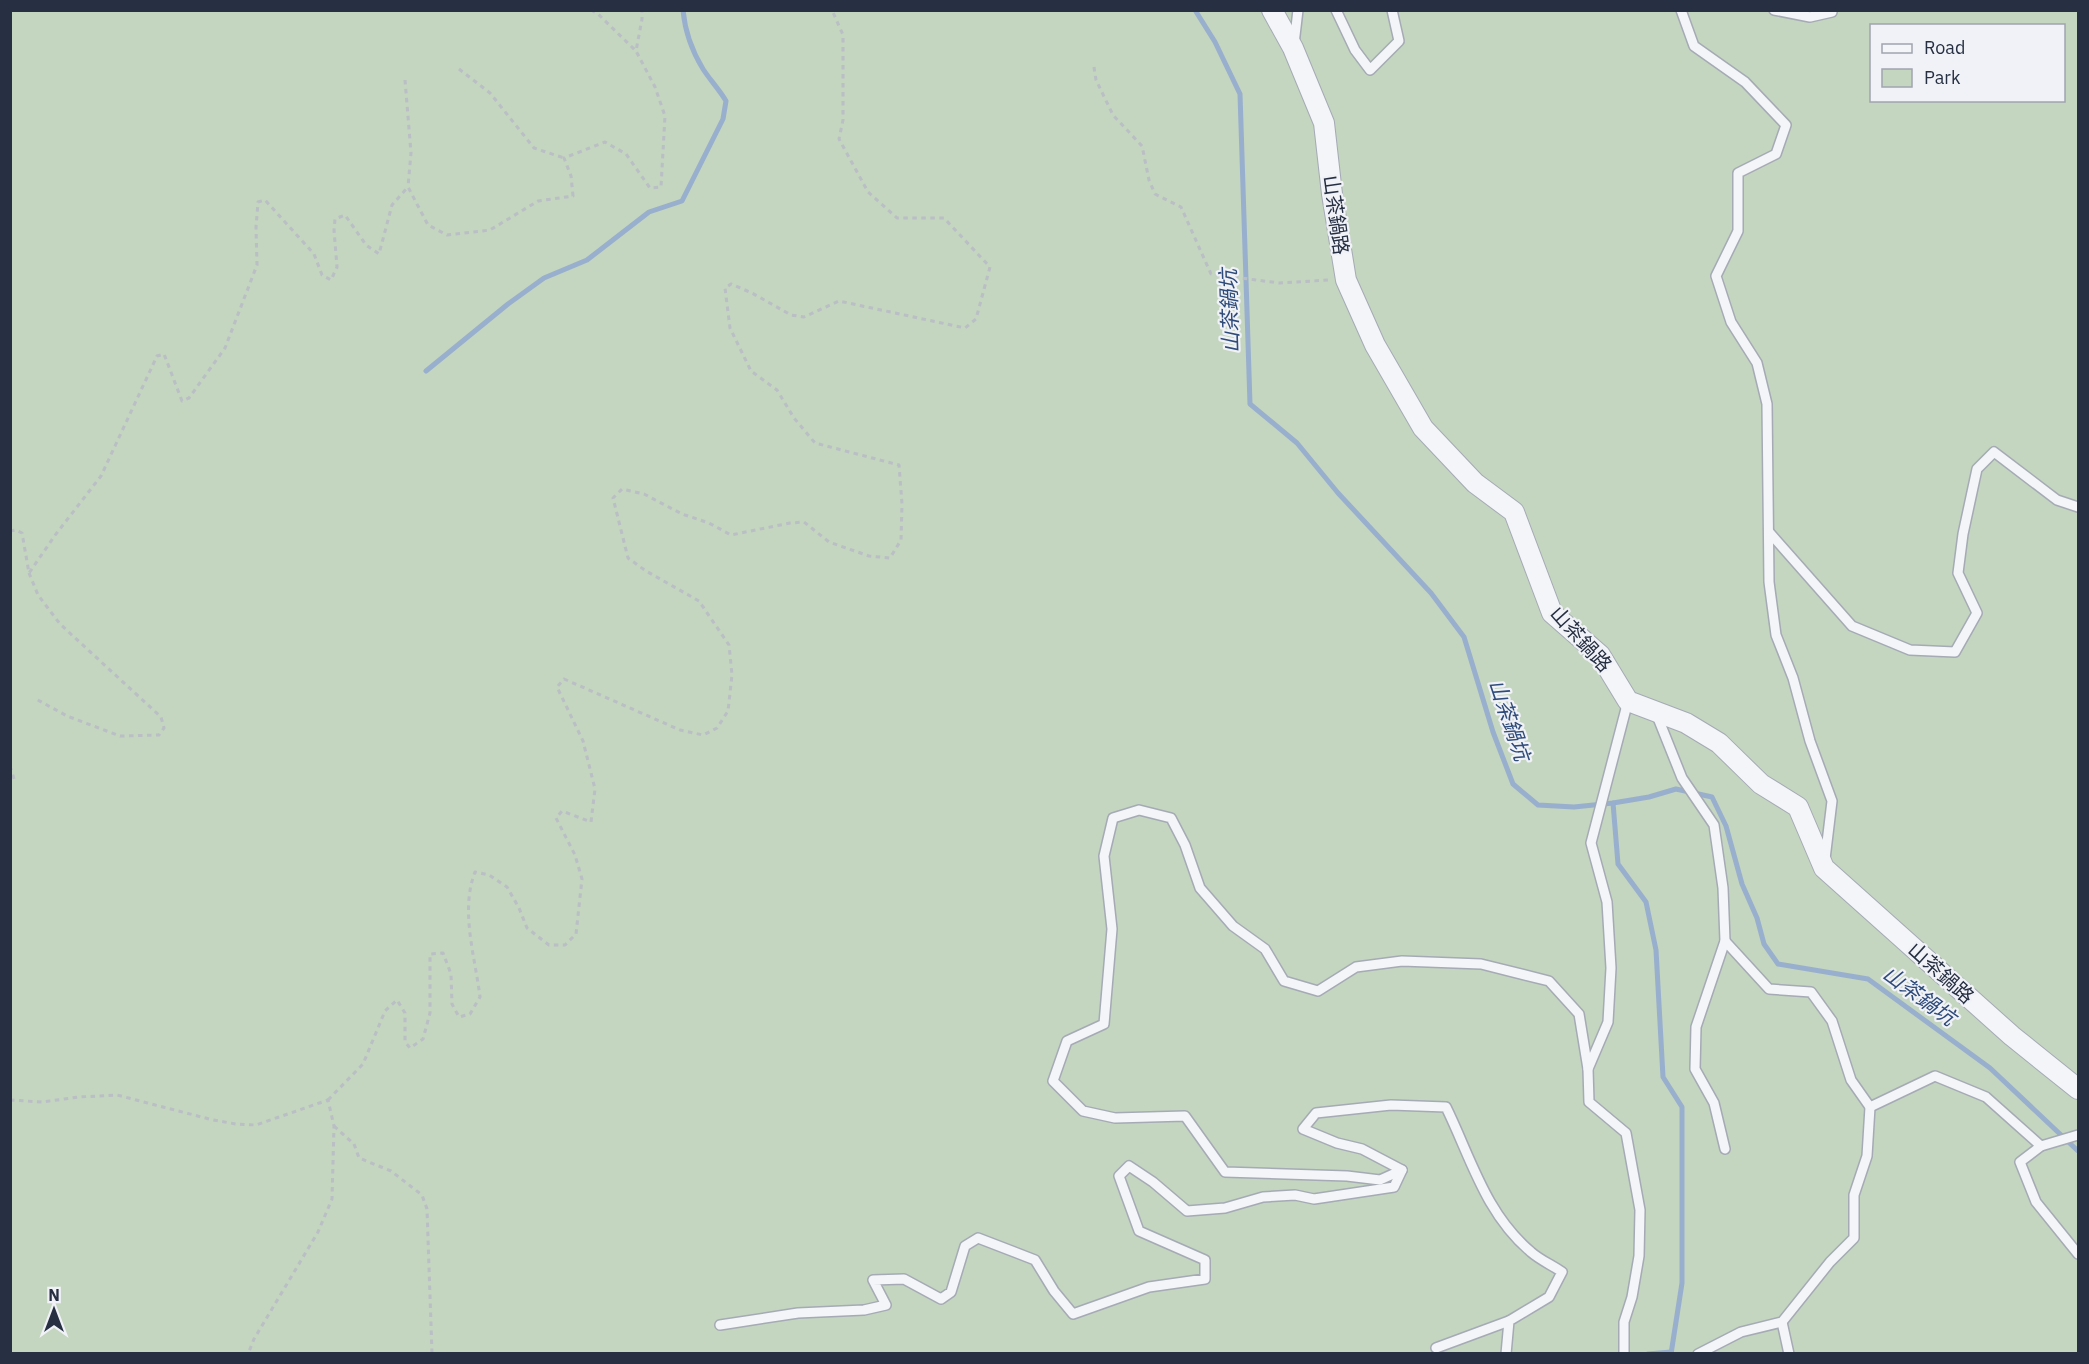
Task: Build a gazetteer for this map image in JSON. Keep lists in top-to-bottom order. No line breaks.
{"streets":{"street":["山茶鍋路"]},"water":["山茶鍋坑"],"legend":["Road","Park"],"north":"top"}
